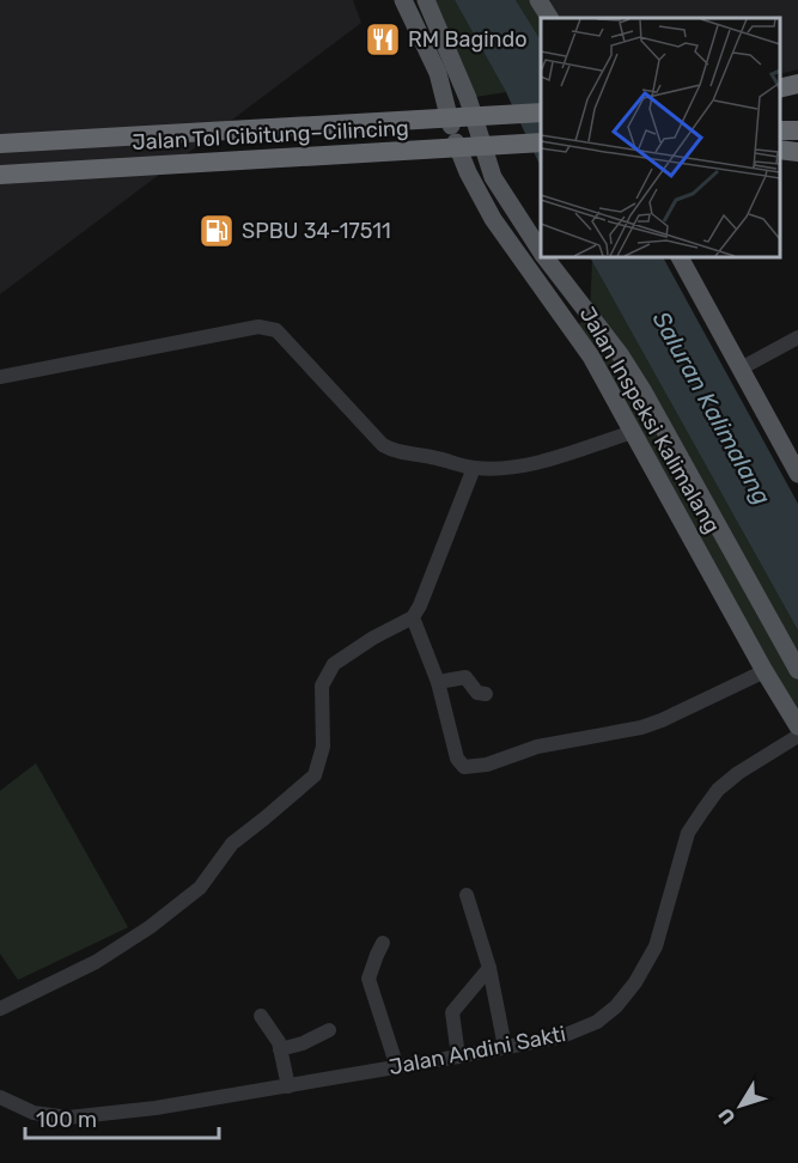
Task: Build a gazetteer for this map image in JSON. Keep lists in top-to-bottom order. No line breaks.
{"streets":{"highway":["Jalan Tol Cibitung–Cilincing"],"main road":["Jalan Inspeksi Kalimalang"],"street":["Jalan Andini Sakti"]},"water":["Saluran Kalimalang"],"places":{"restaurant":["RM Bagindo"],"fuel station":["SPBU 34-17511"]},"scale_bar":"100 m","north":"bottom left"}
